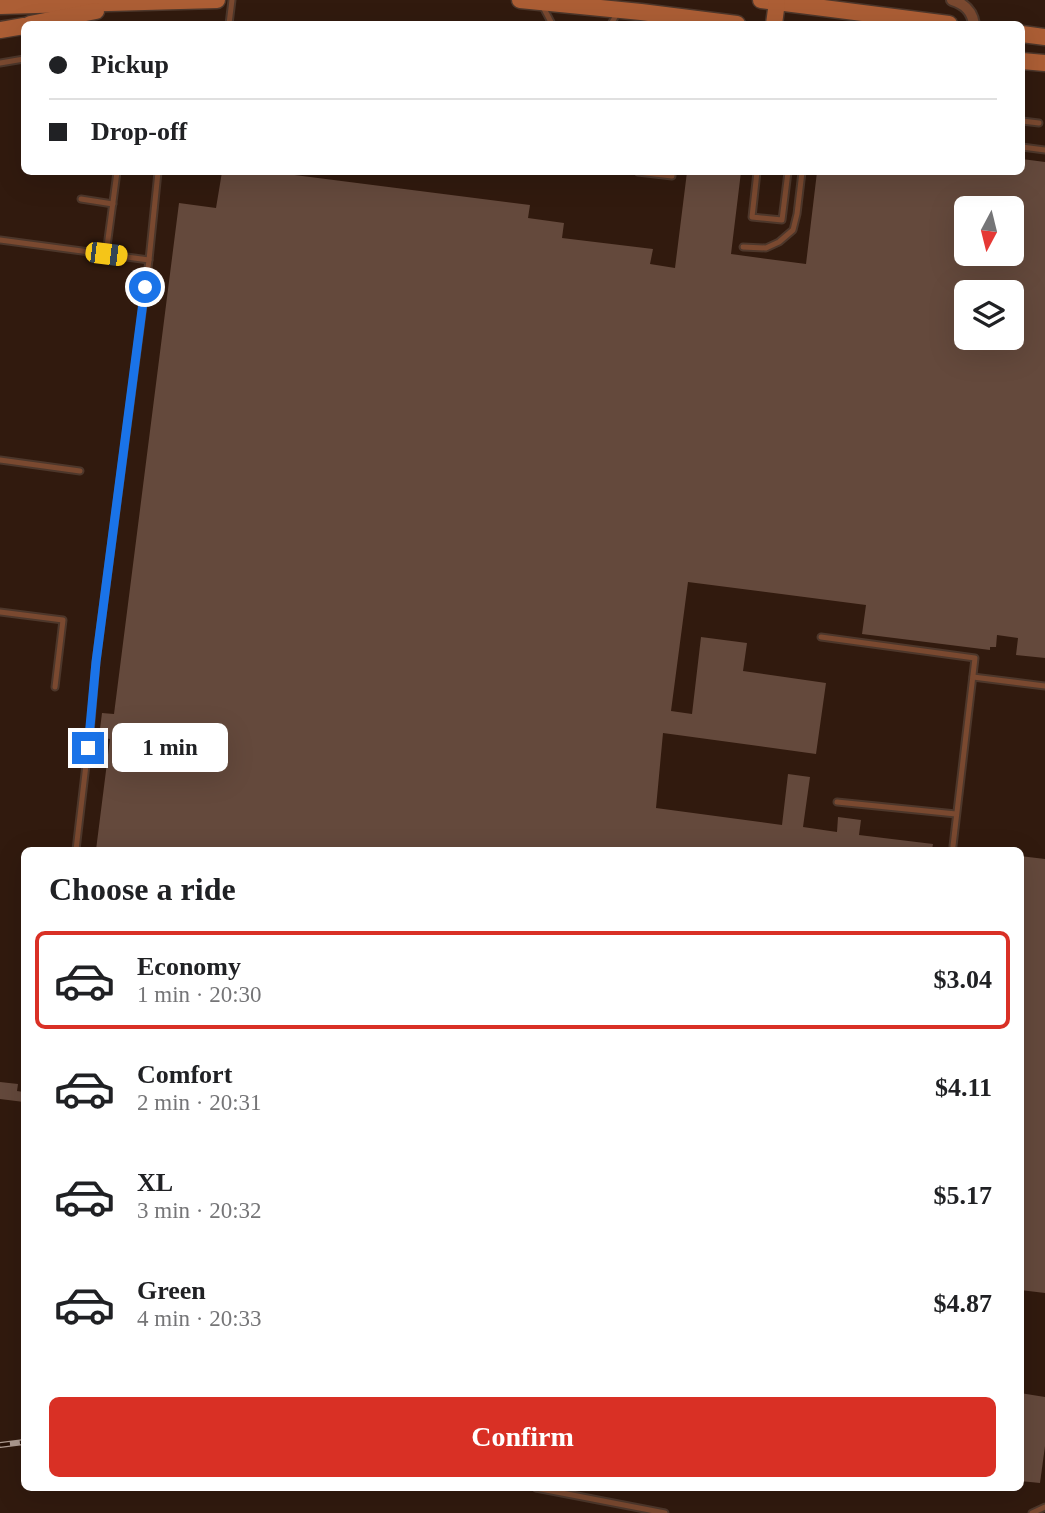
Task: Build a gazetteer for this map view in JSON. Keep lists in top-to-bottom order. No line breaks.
{"north":"bottom","page":{"banner":["Pickup","Drop-off"],"bubble":"1 min","heading":"Choose a ride","list":[{"name":"Economy","note":"1 min · 20:30","value":"$3.04"},{"name":"Comfort","note":"2 min · 20:31","value":"$4.11"},{"name":"XL","note":"3 min · 20:32","value":"$5.17"},{"name":"Green","note":"4 min · 20:33","value":"$4.87"}],"buttons":"Confirm"}}
